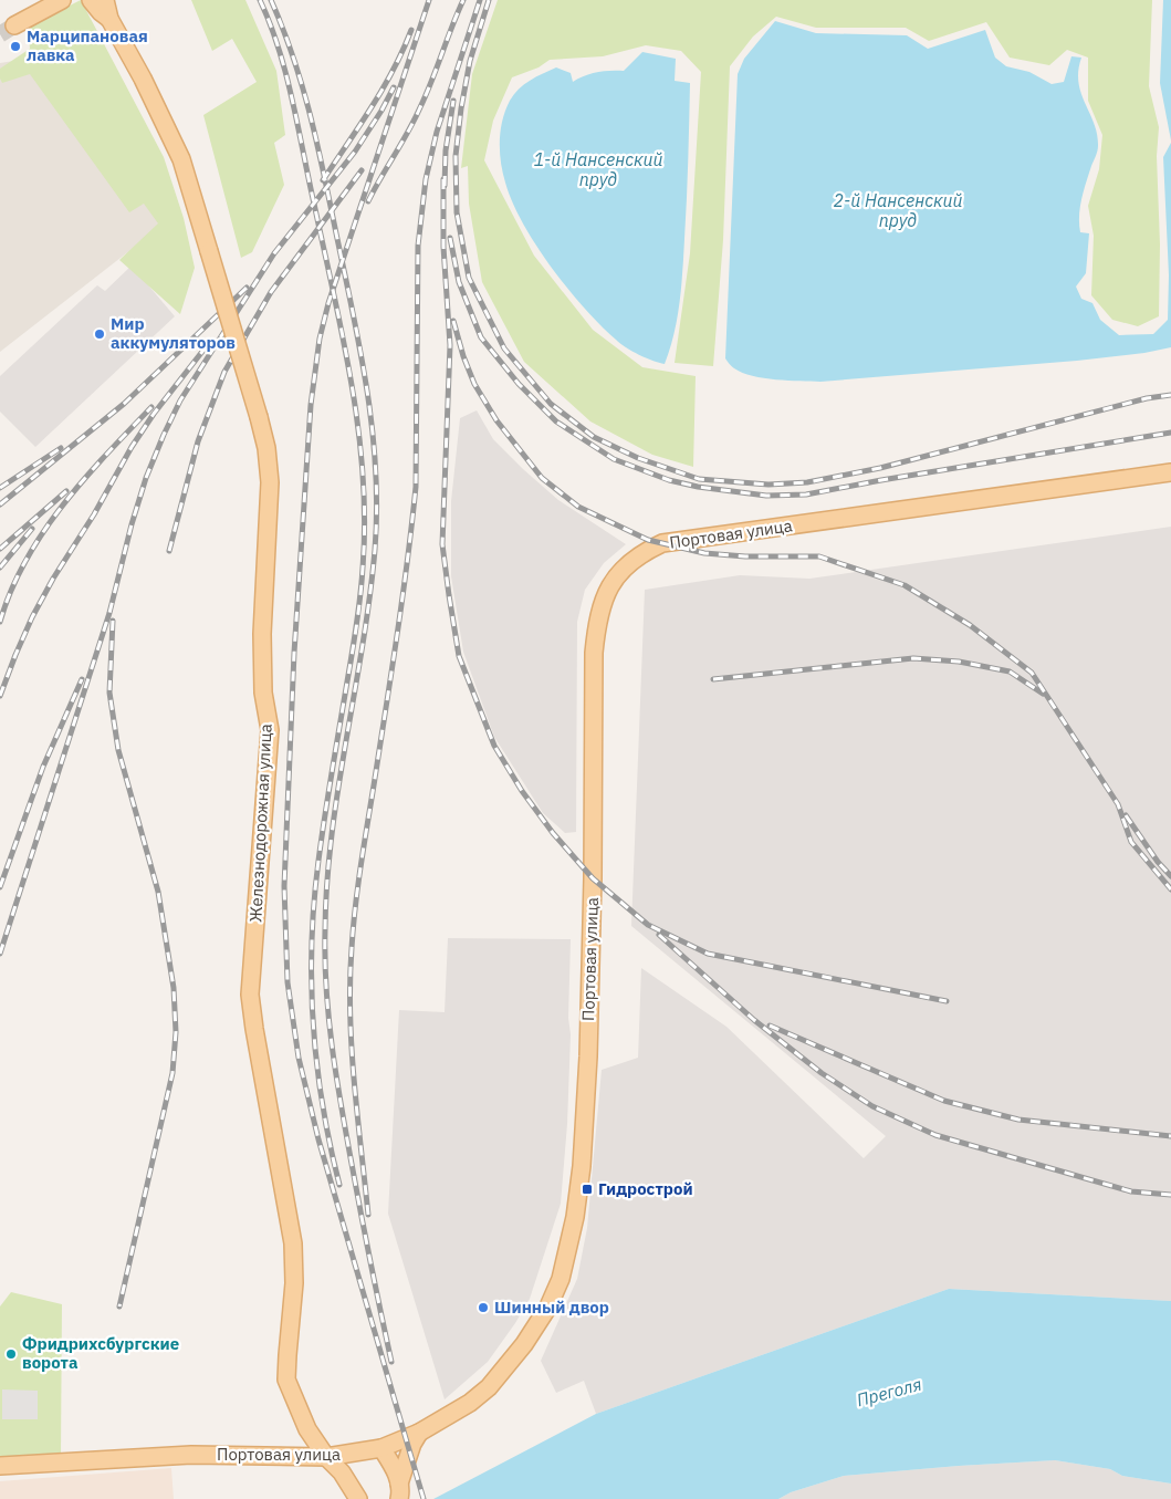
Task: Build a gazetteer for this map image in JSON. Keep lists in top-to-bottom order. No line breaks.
{"streets":{"main road":["Портовая улица","Железнодорожная улица"]},"crossings":[["Портовая улица","Железнодорожная улица"]],"water":["1-й Нансенский пруд","2-й Нансенский пруд","Преголя"],"places":{"other":["Марципановая лавка","Мир аккумуляторов","Шинный двор","Фридрихсбургские ворота"],"transit":["Гидрострой"]}}
